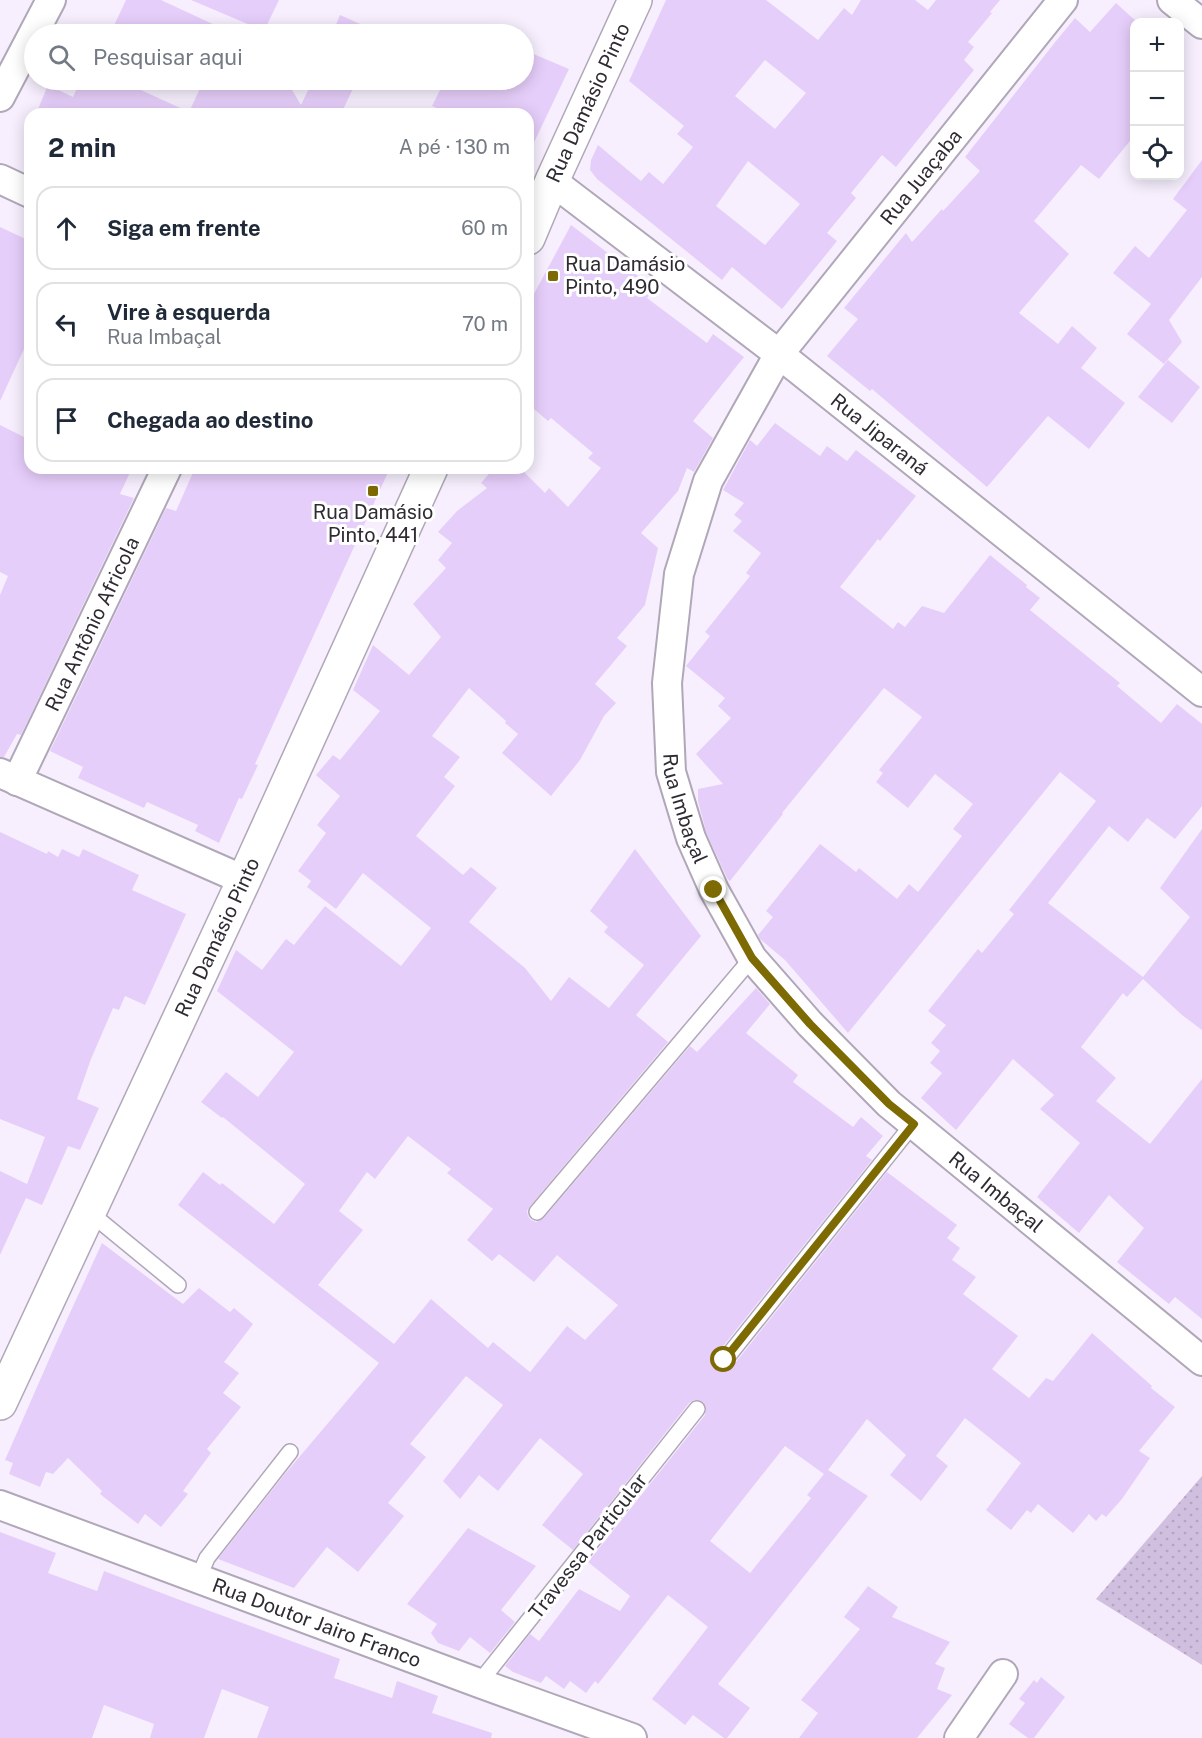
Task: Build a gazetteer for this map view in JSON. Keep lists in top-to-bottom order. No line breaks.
{"streets":{"street":["Rua Damásio Pinto","Rua Juaçaba","Rua Jiparaná","Rua Antônio Africola","Rua Imbaçal","Rua Doutor Jairo Franco"],"lane":["Travessa Particular"]},"crossings":[["Rua Damásio Pinto","Rua Jiparaná"],["Rua Juaçaba","Rua Jiparaná"],["Rua Juaçaba","Rua Imbaçal"],["Rua Jiparaná","Rua Imbaçal"],["Travessa Particular","Rua Doutor Jairo Franco"]],"places":{"transit":["Rua Damásio Pinto, 490","Rua Damásio Pinto, 441"]},"page":{"map_buttons":["+","−"],"search":"Pesquisar aqui","heading":["2 min","A pé · 130 m"],"list":[["Siga em frente","60 m"],["Vire à esquerda","Rua Imbaçal","70 m"],"Chegada ao destino"]}}
